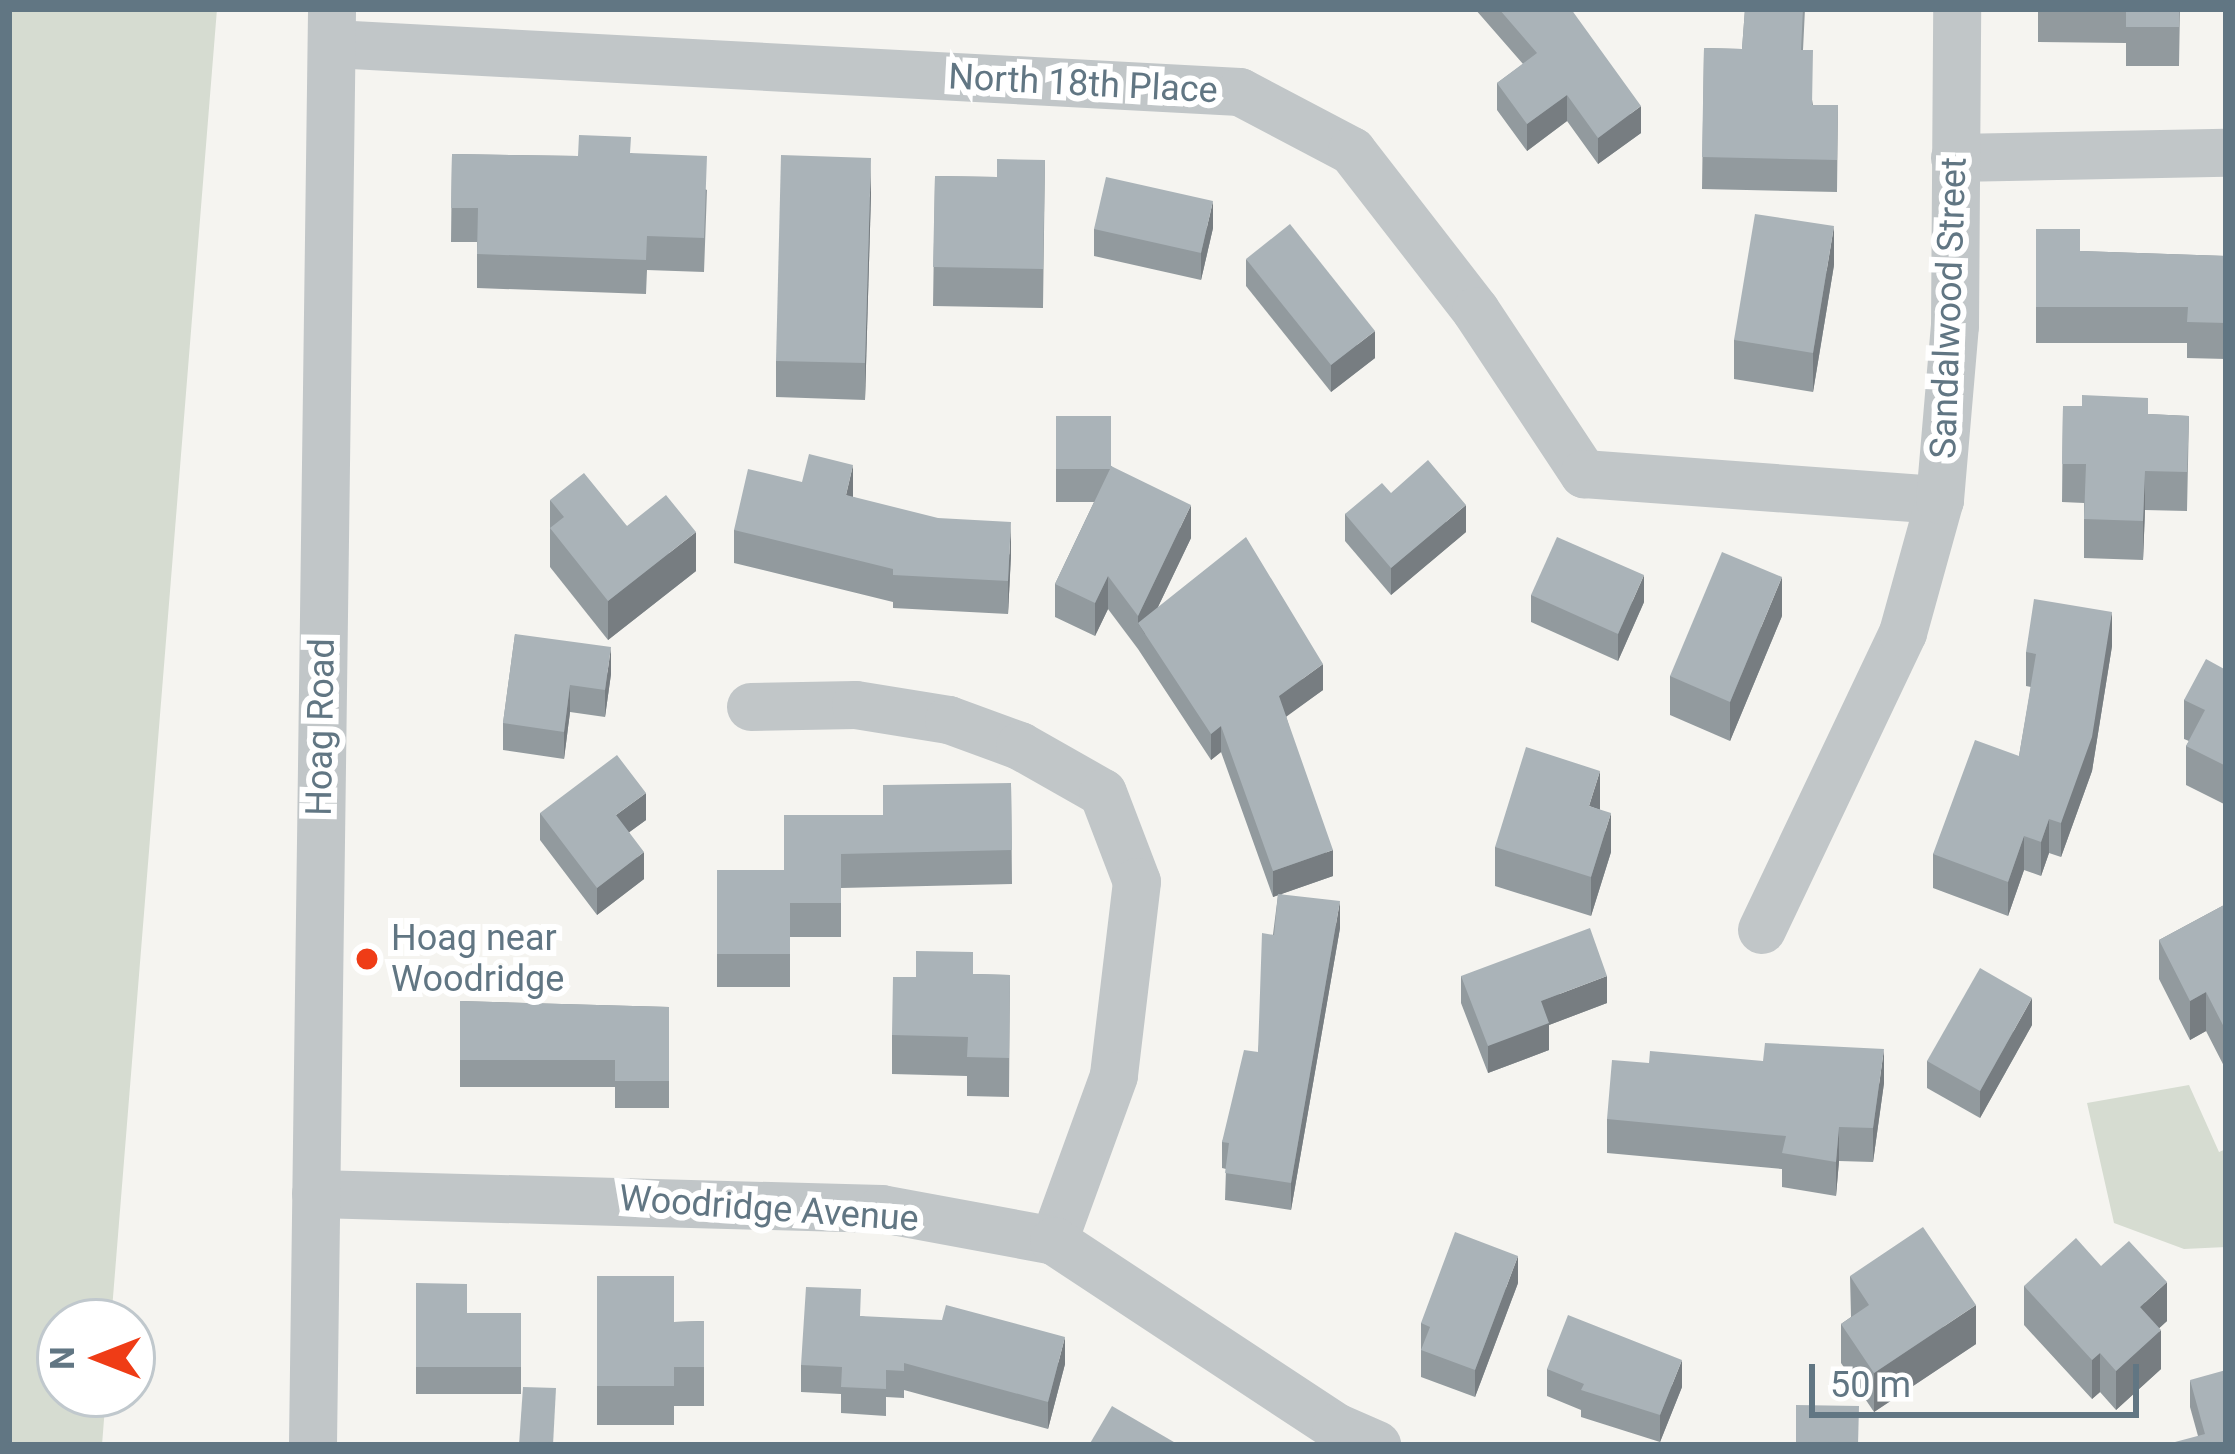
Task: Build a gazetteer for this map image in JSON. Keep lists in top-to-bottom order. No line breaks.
{"streets":{"street":["North 18th Place","Sandalwood Street","Hoag Road","Woodridge Avenue"]},"crossings":[["North 18th Place","Sandalwood Street"],["North 18th Place","Hoag Road"],["Hoag Road","Woodridge Avenue"]],"places":["Hoag near Woodridge"],"scale_bar":"50 m","north":"left"}
